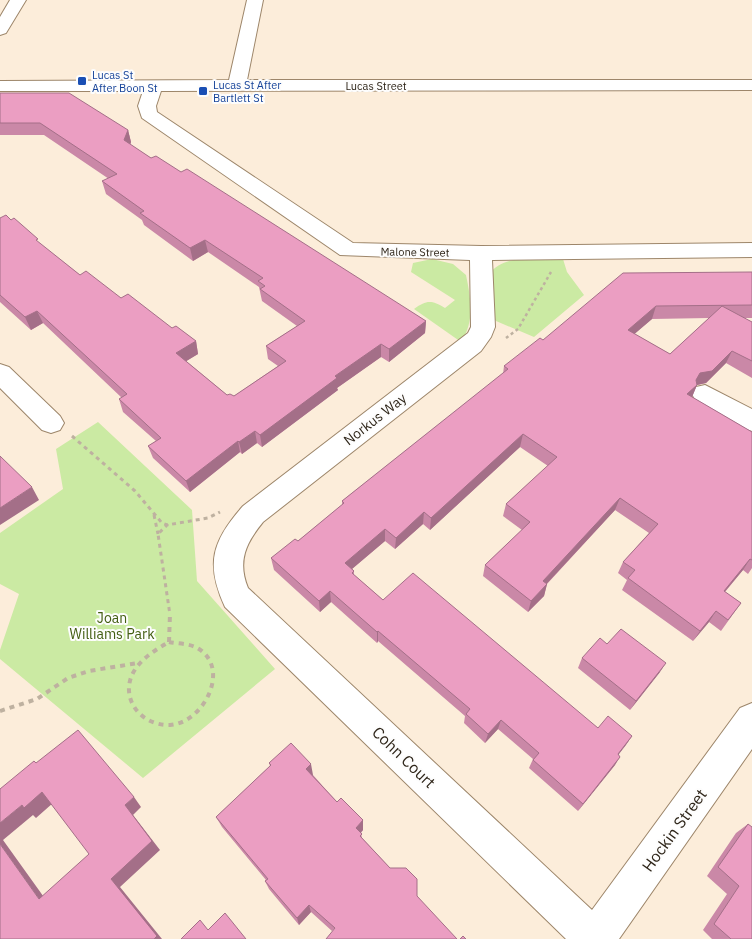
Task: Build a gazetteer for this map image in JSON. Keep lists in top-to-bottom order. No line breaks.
{"streets":{"street":["Lucas Street","Malone Street","Norkus Way","Cohn Court","Hockin Street"]},"crossings":[["Lucas Street","Malone Street"],["Malone Street","Norkus Way"],["Norkus Way","Cohn Court"],["Cohn Court","Hockin Street"]],"parks":["Joan Williams Park"],"places":{"transit":["Lucas St After Boon St","Lucas St After Bartlett St"]}}
